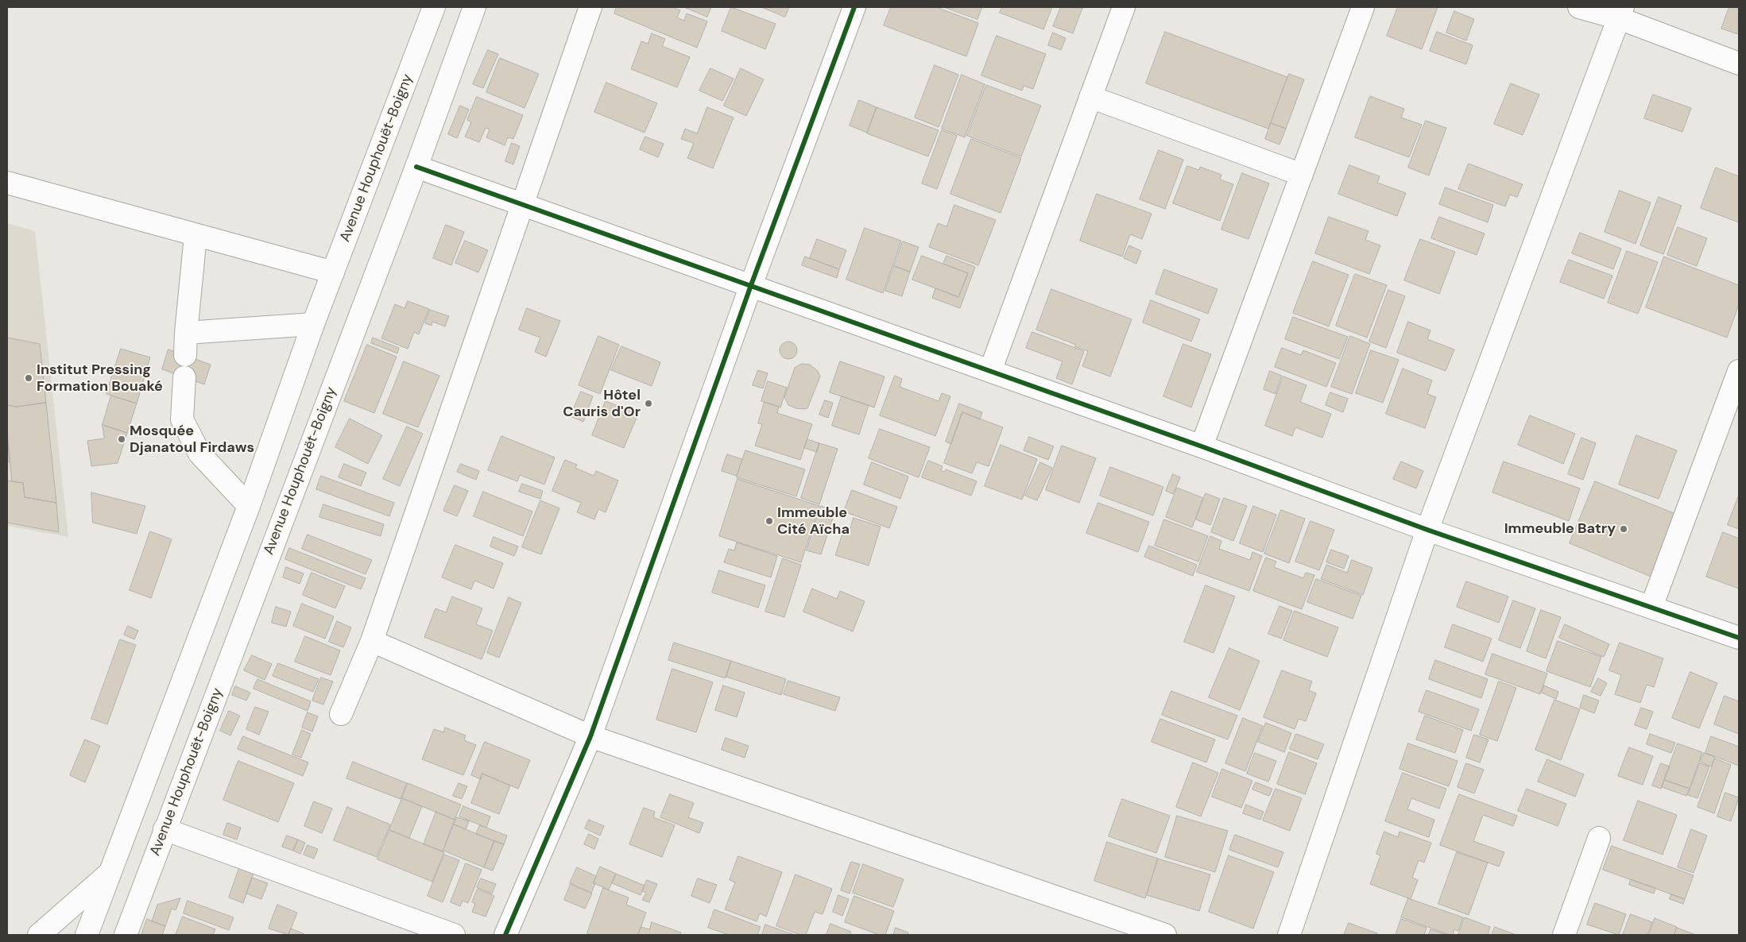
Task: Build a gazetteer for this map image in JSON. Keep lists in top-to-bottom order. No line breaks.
{"streets":{"main road":["Avenue Houphouët-Boigny"]},"places":["Institut Pressing Formation Bouaké","Hôtel Cauris d'Or","Mosquée Djanatoul Firdaws","Immeuble Cité Aïcha","Immeuble Batry"]}
